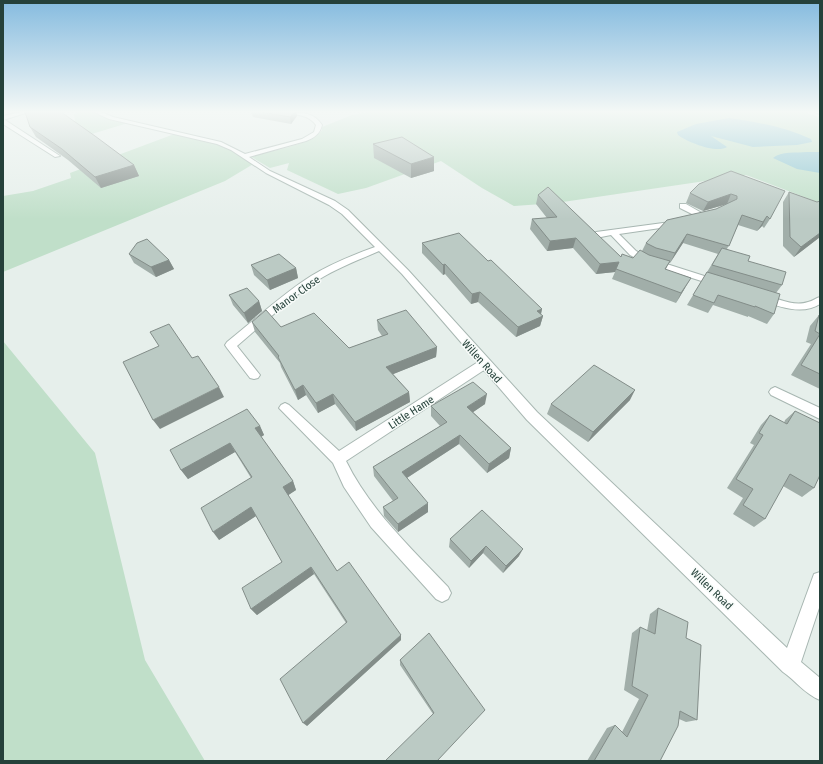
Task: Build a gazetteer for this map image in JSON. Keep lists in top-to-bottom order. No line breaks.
{"streets":{"street":["Manor Close","Willen Road","Little Hame"]},"crossings":[["Manor Close","Willen Road"],["Willen Road","Little Hame"]]}
